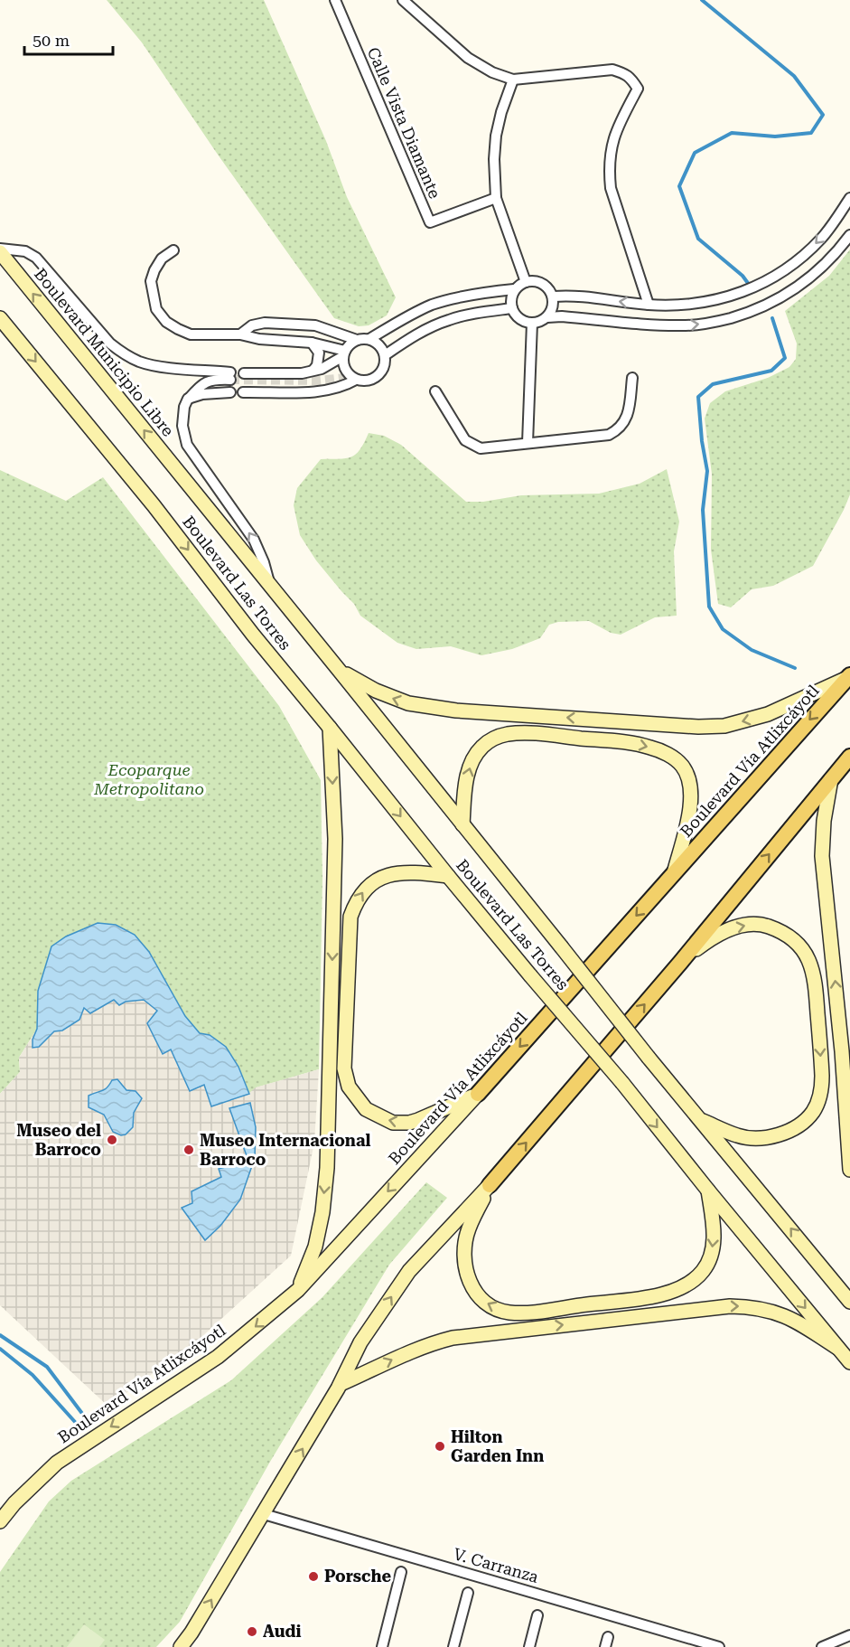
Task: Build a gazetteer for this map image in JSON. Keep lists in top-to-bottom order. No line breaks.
{"streets":{"main road":["Boulevard Municipio Libre","Boulevard Las Torres","Boulevard Vía Atlixcáyotl"],"street":["Calle Vista Diamante","V. Carranza"]},"crossings":[["Boulevard Municipio Libre","Boulevard Las Torres"]],"one_way":["Boulevard Municipio Libre"],"parks":["Ecoparque Metropolitano"],"places":["Museo del Barroco","Museo Internacional Barroco","Hilton Garden Inn","Porsche","Audi"],"scale_bar":"50 m"}
